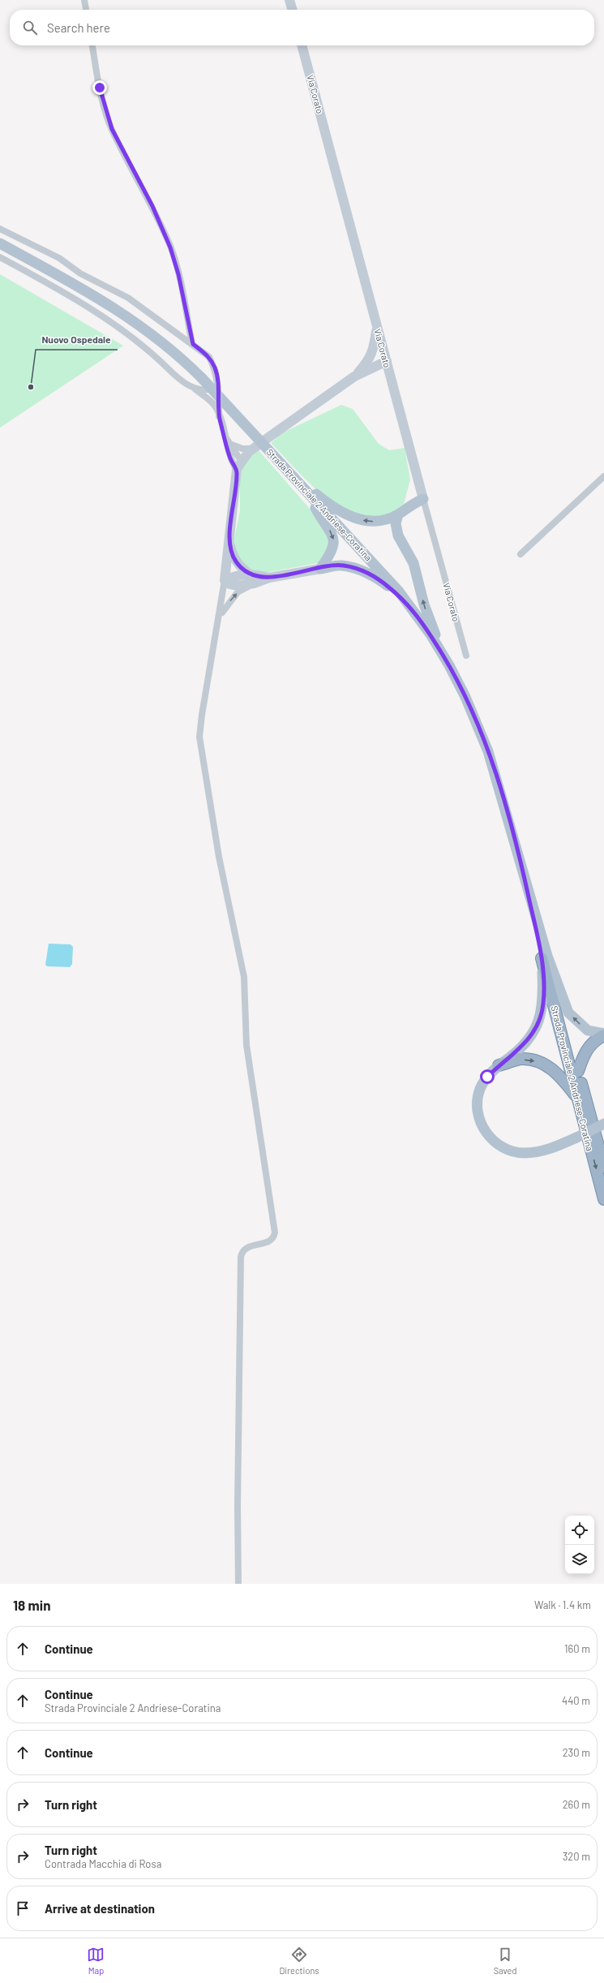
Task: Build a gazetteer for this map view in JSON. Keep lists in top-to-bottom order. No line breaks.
{"streets":{"highway":["Strada Provinciale 2 Andriese-Coratina"],"main road":["Via Corato"]},"places":["Nuovo Ospedale"],"page":{"search":"Search here","heading":["18 min","Walk · 1.4 km"],"list":[["Continue","160 m"],["Continue","Strada Provinciale 2 Andriese-Coratina","440 m"],["Continue","230 m"],["Turn right","260 m"],["Turn right","Contrada Macchia di Rosa","320 m"],"Arrive at destination"],"nav":["Map","Directions","Saved"]}}
